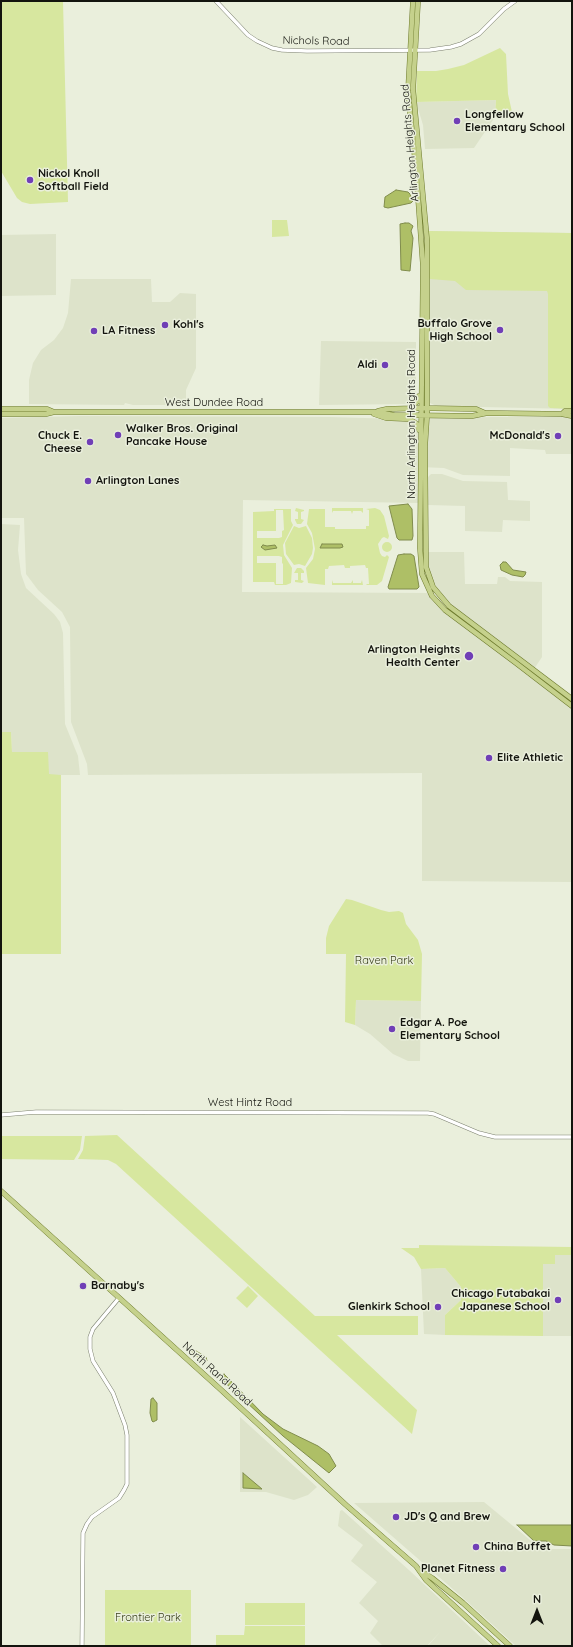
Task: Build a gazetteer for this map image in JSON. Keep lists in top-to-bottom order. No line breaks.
{"streets":{"main road":["Arlington Heights Road","West Dundee Road","North Arlington Heights Road","North Rand Road"],"street":["Nichols Road","West Hintz Road"]},"crossings":[["Nichols Road","Arlington Heights Road"],["Nichols Road","North Arlington Heights Road"],["Arlington Heights Road","North Arlington Heights Road"],["West Dundee Road","North Arlington Heights Road"]],"parks":["Raven Park","Frontier Park"],"places":["Longfellow Elementary School","Nickol Knoll Softball Field","Kohl's","Buffalo Grove High School","LA Fitness","Aldi","Walker Bros. Original Pancake House","McDonald's","Chuck E. Cheese","Arlington Lanes","Arlington Heights Health Center","Elite Athletic","Edgar A. Poe Elementary School","Barnaby's","Chicago Futabakai Japanese School","Glenkirk School","JD's Q and Brew","China Buffet","Planet Fitness"],"north":"top"}
